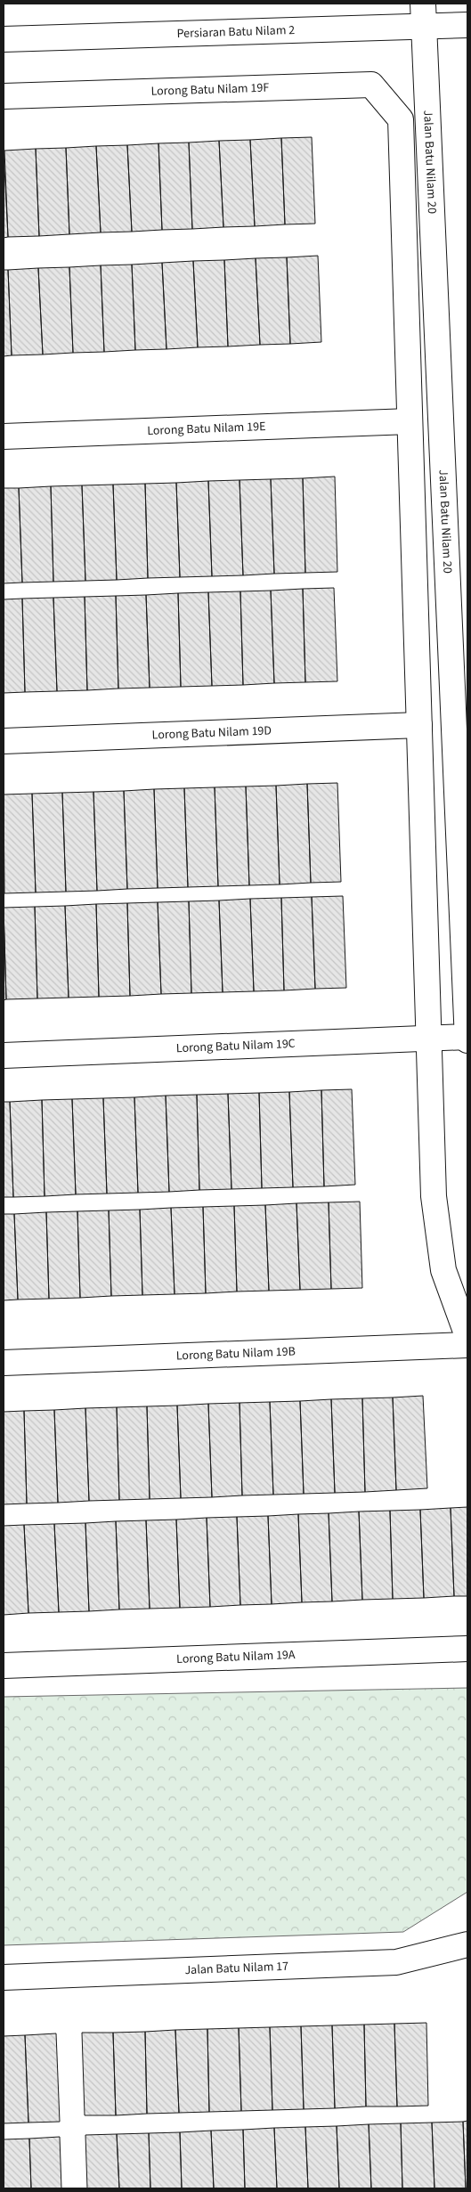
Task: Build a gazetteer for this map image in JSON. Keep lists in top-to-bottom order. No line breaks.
{"streets":{"street":["Persiaran Batu Nilam 2","Lorong Batu Nilam 19F","Jalan Batu Nilam 20","Lorong Batu Nilam 19E","Lorong Batu Nilam 19D","Lorong Batu Nilam 19C","Lorong Batu Nilam 19B","Lorong Batu Nilam 19A","Jalan Batu Nilam 17"]},"crossings":[["Persiaran Batu Nilam 2","Jalan Batu Nilam 20"],["Lorong Batu Nilam 19F","Lorong Batu Nilam 19E"],["Jalan Batu Nilam 20","Lorong Batu Nilam 19C"]]}
